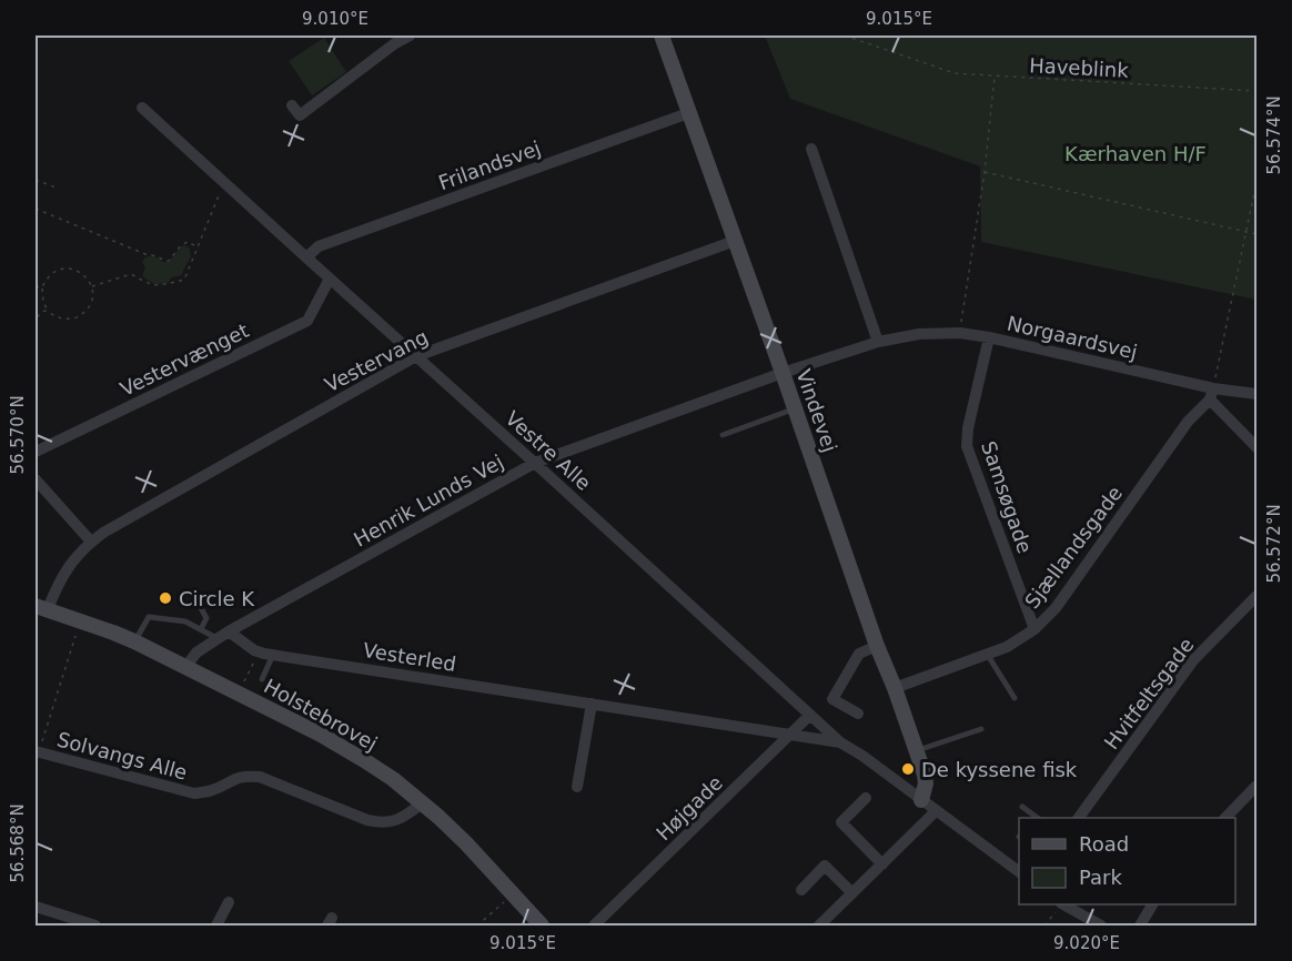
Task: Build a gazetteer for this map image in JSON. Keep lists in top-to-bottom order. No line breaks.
{"streets":{"street":["Frilandsvej","Norgaardsvej","Vestervænget","Vestervang","Vindevej","Vestre Alle","Samsøgade","Henrik Lunds Vej","Sjællandsgade","Vesterled","Hvitfeltsgade","Holstebrovej","Solvangs Alle","Højgade"],"path":["Haveblink"]},"crossings":[["Frilandsvej","Vindevej"],["Frilandsvej","Vestre Alle"],["Norgaardsvej","Vindevej"],["Norgaardsvej","Samsøgade"],["Norgaardsvej","Henrik Lunds Vej"],["Norgaardsvej","Sjællandsgade"],["Vestervænget","Vestre Alle"],["Vestervang","Vindevej"],["Vestervang","Vestre Alle"],["Vestervang","Holstebrovej"],["Vindevej","Vestre Alle"],["Vindevej","Henrik Lunds Vej"],["Vindevej","Sjællandsgade"],["Vestre Alle","Henrik Lunds Vej"],["Vestre Alle","Vesterled"],["Vestre Alle","Højgade"],["Samsøgade","Sjællandsgade"],["Henrik Lunds Vej","Vesterled"],["Henrik Lunds Vej","Holstebrovej"],["Vesterled","Højgade"],["Holstebrovej","Solvangs Alle"]],"parks":["Kærhaven H/F"],"places":["Circle K","De kyssene fisk"],"legend":["Road","Park"],"coordinates":["9.010°E","9.015°E","56.574°N","56.570°N","56.572°N","56.568°N","9.020°E"]}
